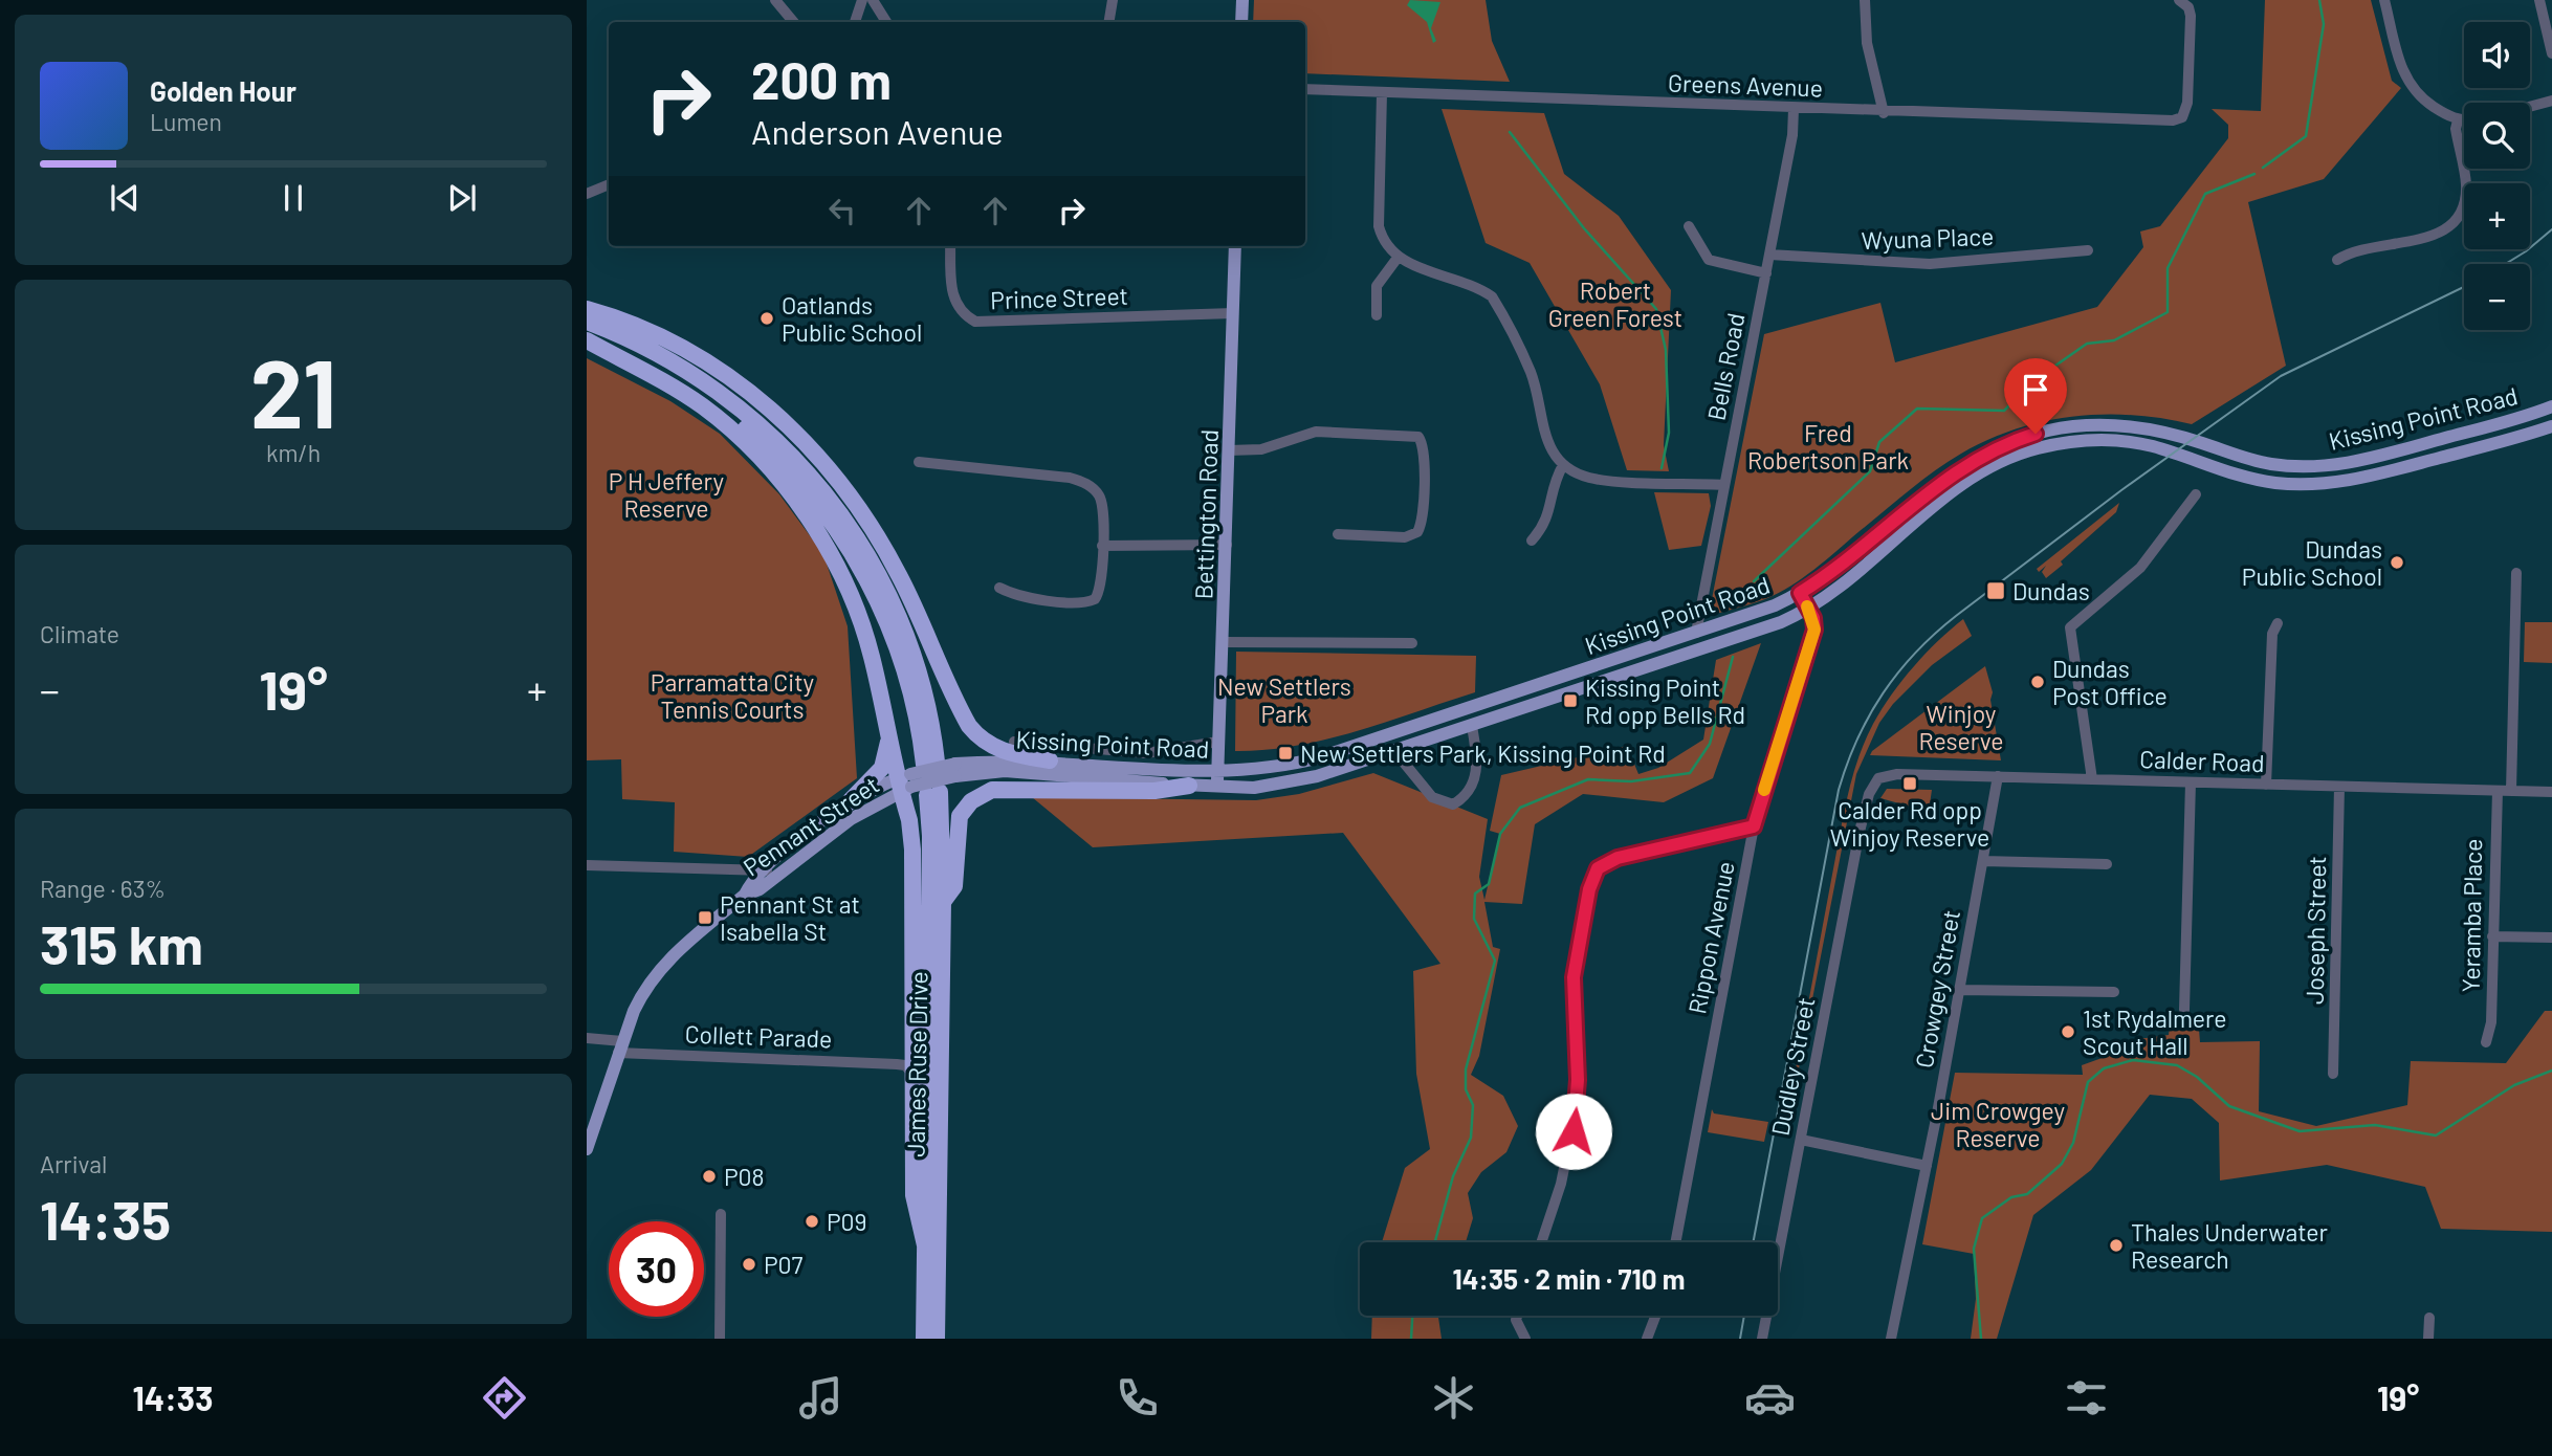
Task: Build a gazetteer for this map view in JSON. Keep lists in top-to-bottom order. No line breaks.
{"streets":{"highway":["James Ruse Drive"],"main road":["Kissing Point Road","Bettington Road","Pennant Street"],"street":["Greens Avenue","Wyuna Place","Prince Street","Bells Road","Calder Road","Yeramba Place","Joseph Street","Rippon Avenue","Crowgey Street","Collett Parade","Dudley Street"]},"crossings":[["Greens Avenue","Bells Road"],["Wyuna Place","Bells Road"],["Prince Street","Bettington Road"],["Bells Road","Kissing Point Road"],["Kissing Point Road","Bettington Road"],["Kissing Point Road","Pennant Street"],["Kissing Point Road","Rippon Avenue"],["Kissing Point Road","James Ruse Drive"],["Calder Road","Yeramba Place"],["Calder Road","Joseph Street"],["Calder Road","Crowgey Street"],["Calder Road","Dudley Street"],["Pennant Street","Collett Parade"],["Pennant Street","James Ruse Drive"]],"parks":["Robert Green Forest","Fred Robertson Park","P H Jeffery Reserve","Parramatta City Tennis Courts","New Settlers Park","Winjoy Reserve","Jim Crowgey Reserve"],"places":{"other":["Oatlands Public School","Dundas Public School","Dundas Post Office","1st Rydalmere Scout Hall","P08","P09","Thales Underwater Research","P07"],"transit":["Dundas","Kissing Point Rd opp Bells Rd","New Settlers Park, Kissing Point Rd","Calder Rd opp Winjoy Reserve","Pennant St at Isabella St"]},"page":{"map_buttons":["+","−"],"turn":["200 m","Anderson Avenue"],"song":["Golden Hour","Lumen"],"tile":[["21","km/h"],"Climate",["Range · 63%","315 km"],["Arrival","14:35"]],"heat":["−","19°","+"],"limit":"30","trip":"14:35 · 2 min · 710 m","tabs":["14:33","19°"]}}
